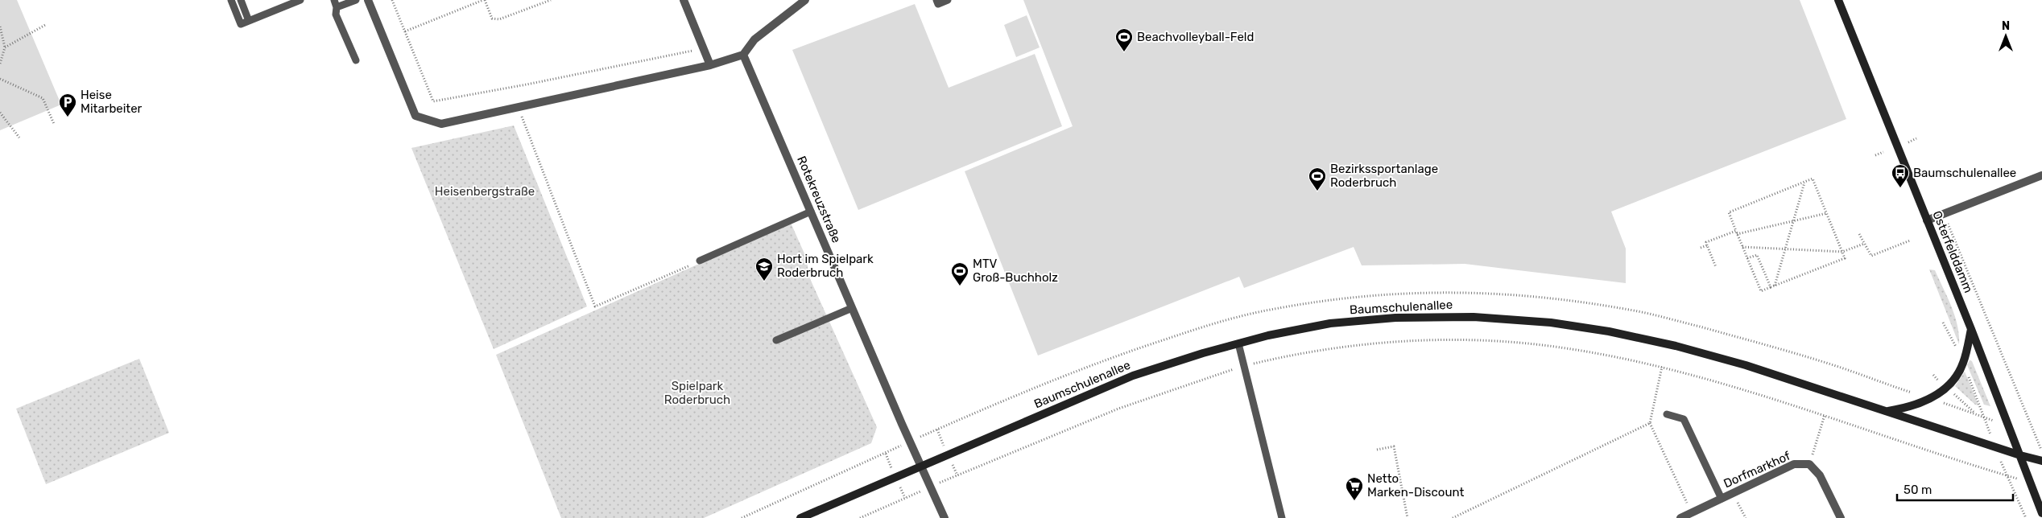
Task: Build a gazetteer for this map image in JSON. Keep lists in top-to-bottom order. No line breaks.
{"streets":{"main road":["Osterfelddamm","Baumschulenallee"],"street":["Rotekreuzstraße","Dorfmarkhof"]},"crossings":[["Rotekreuzstraße","Baumschulenallee"],["Osterfelddamm","Baumschulenallee"]],"parks":["Heisenbergstraße","Spielpark Roderbruch"],"places":{"sports":["Beachvolleyball-Feld","Bezirkssportanlage Roderbruch","MTV Groß-Buchholz"],"parking":["Heise Mitarbeiter"],"bus stop":["Baumschulenallee"],"school or university":["Hort im Spielpark Roderbruch"],"supermarket":["Netto Marken-Discount"]},"scale_bar":"50 m","north":"top"}
